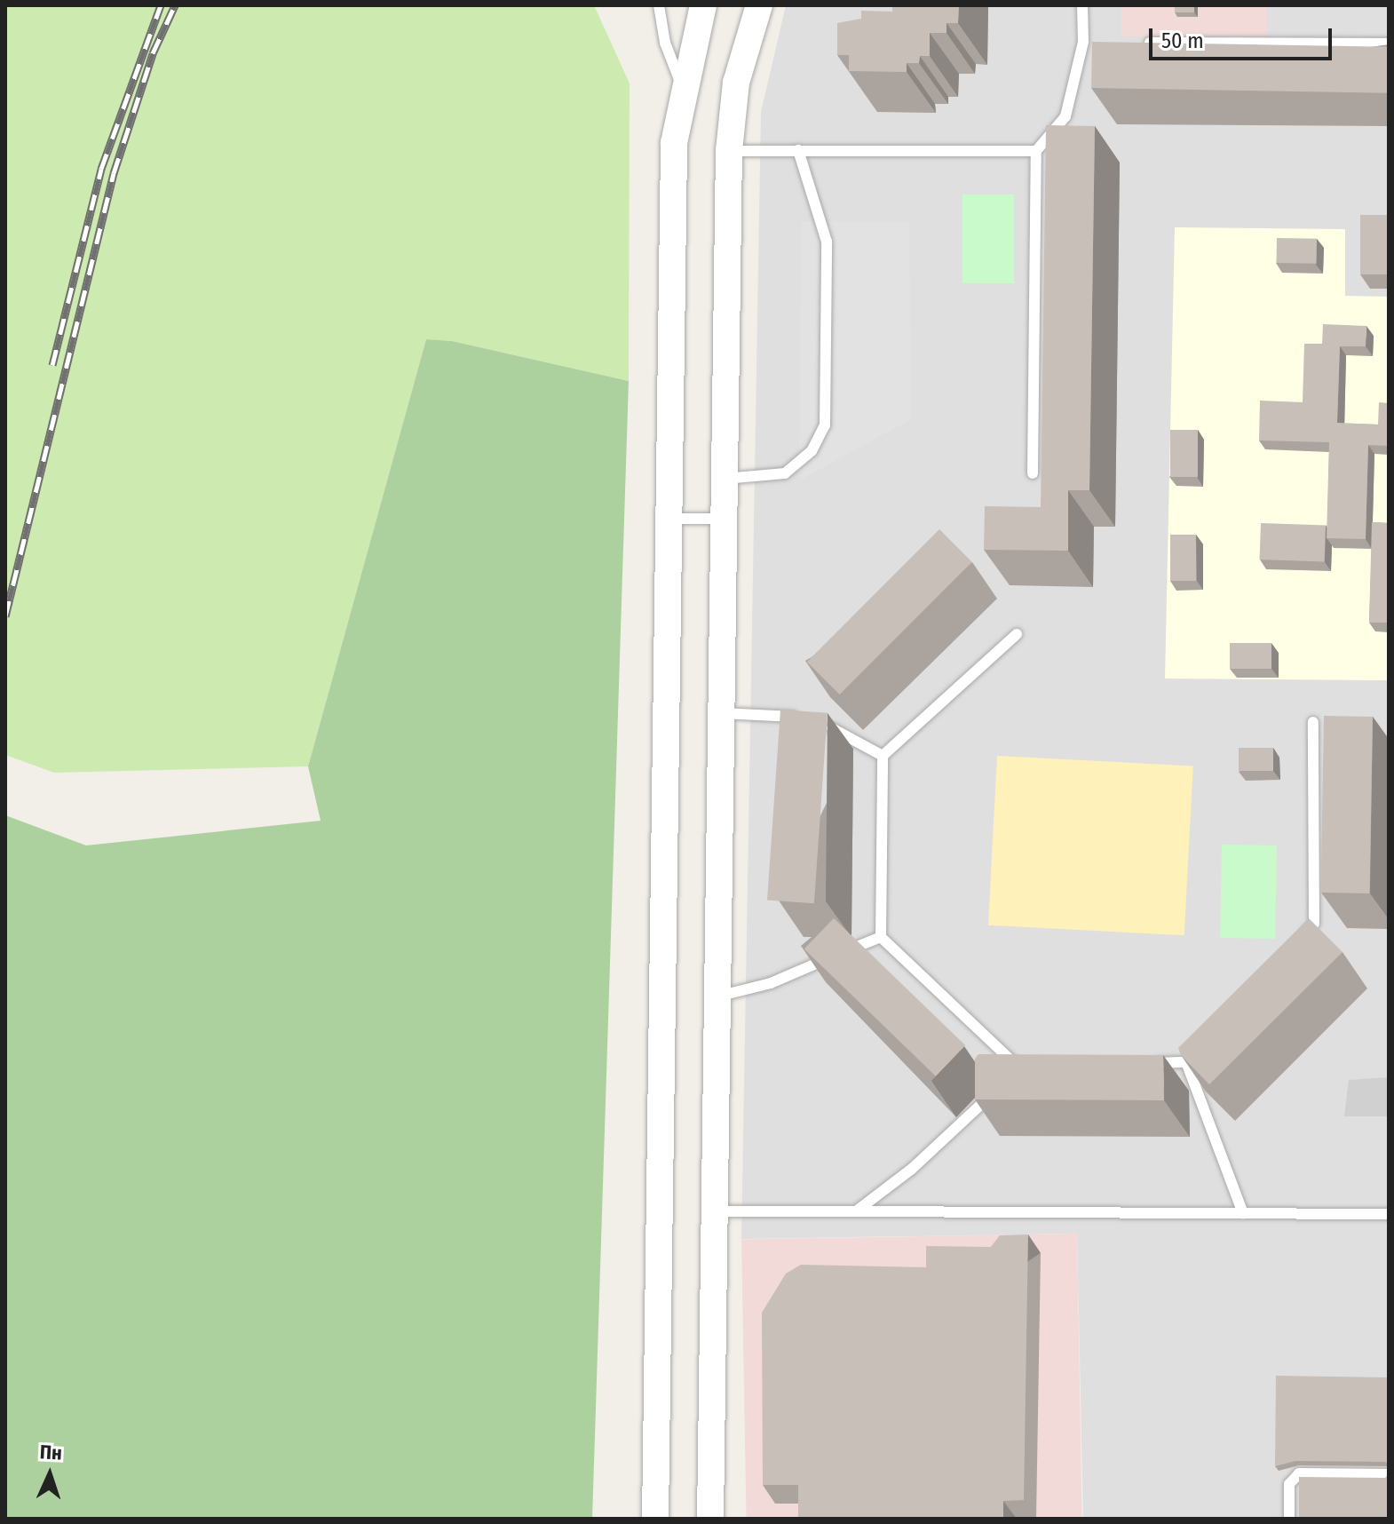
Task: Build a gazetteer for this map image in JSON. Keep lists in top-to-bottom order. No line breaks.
{"scale_bar":"50 m","north":"top"}
